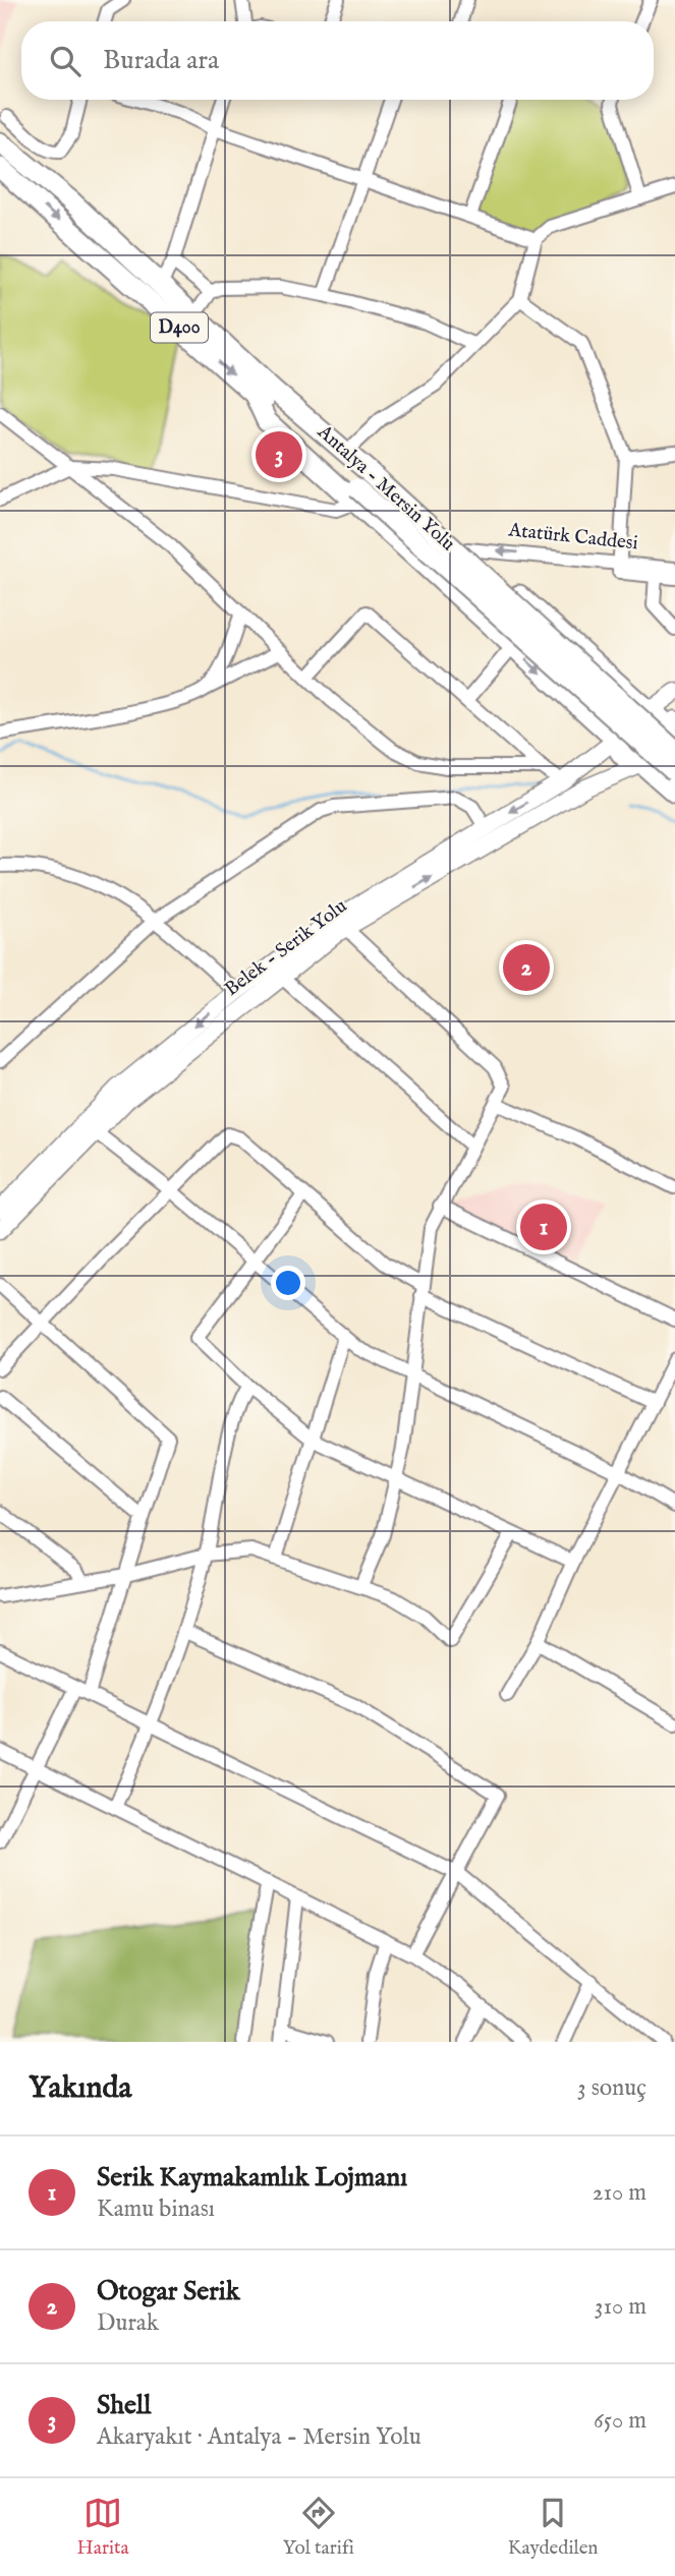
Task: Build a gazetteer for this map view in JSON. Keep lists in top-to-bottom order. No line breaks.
{"streets":{"highway":["D400","Antalya - Mersin Yolu"],"main road":["Belek - Serik Yolu"],"street":["Atatürk Caddesi"]},"one_way":["Atatürk Caddesi"],"page":{"search":"Burada ara","pins":["3","2","1"],"heading":["Yakında","3 sonuç"],"list":[{"mark":"1","name":"Serik Kaymakamlık Lojmanı","note":"Kamu binası","value":"210 m"},{"mark":"2","name":"Otogar Serik","note":"Durak","value":"310 m"},{"mark":"3","name":"Shell","note":"Akaryakıt · Antalya - Mersin Yolu","value":"650 m"}],"nav":["Harita","Yol tarifi","Kaydedilen"]}}
